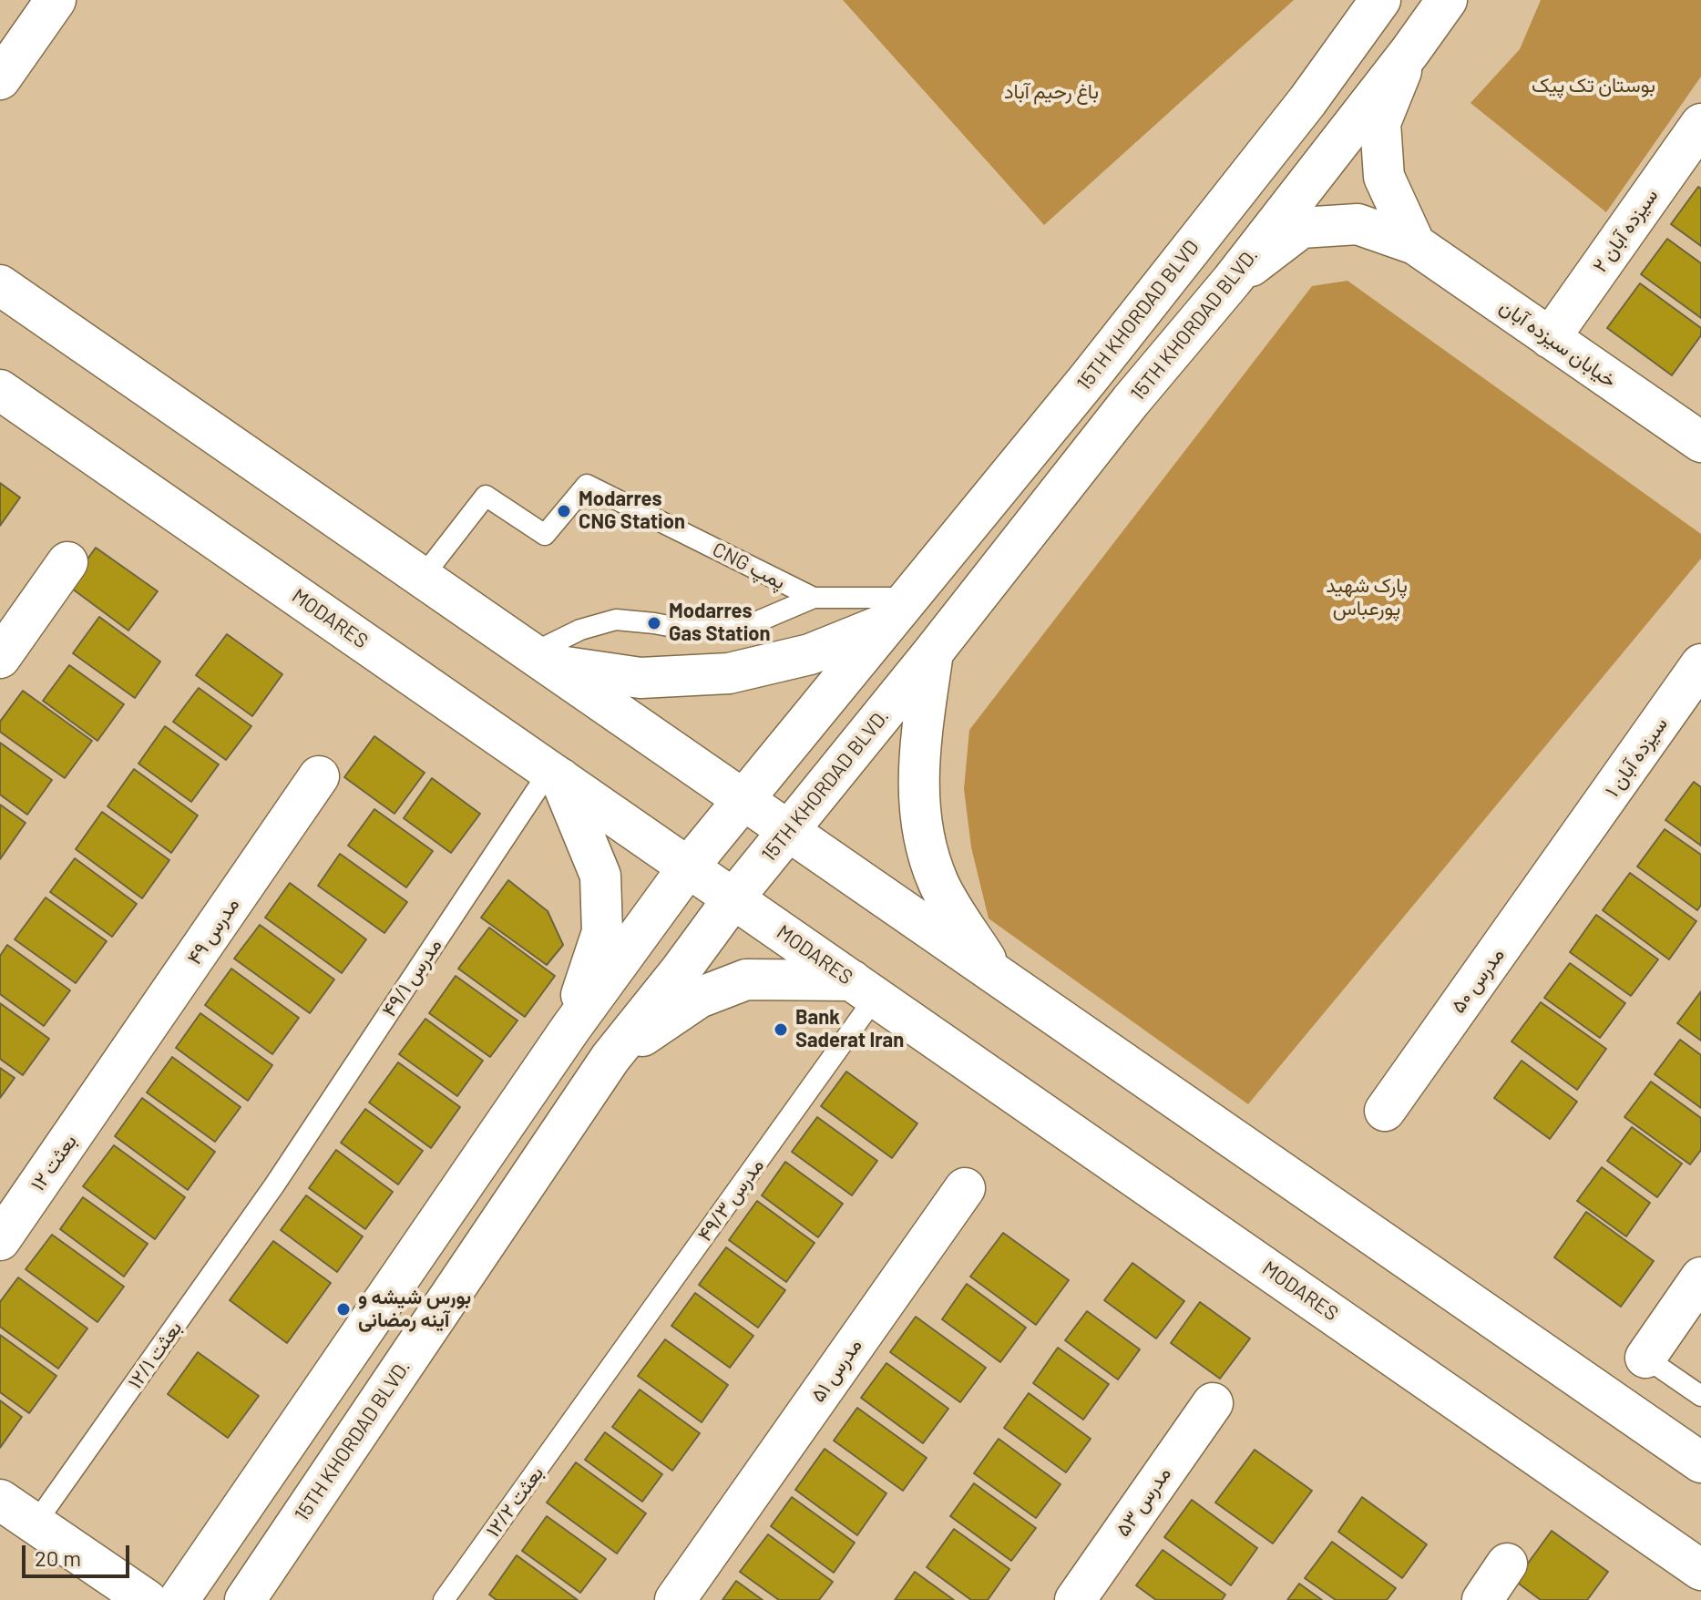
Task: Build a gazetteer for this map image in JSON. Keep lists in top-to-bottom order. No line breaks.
{"streets":{"main road":["سیزده آبان ۲","15TH KHORDAD BLVD","15TH KHORDAD BLVD.","خیابان سیزده آبان","MODARES","سیزده آبان ۱","مدرس ۴۹","مدرس ۵۰","بعثت ۱۲","مدرس ۵۱","مدرس ۵۳"],"lane":["CNG پمپ","مدرس ۴۹/۱","مدرس ۴۹/۳","بعثت ۱۲/۱","بعثت ۱۲/۲"]},"crossings":[["سیزده آبان ۲","خیابان سیزده آبان"],["15TH KHORDAD BLVD.","خیابان سیزده آبان"],["15TH KHORDAD BLVD.","MODARES"],["MODARES","مدرس ۴۹/۱"],["MODARES","مدرس ۴۹/۳"],["سیزده آبان ۱","مدرس ۵۰"],["مدرس ۴۹","بعثت ۱۲"],["مدرس ۴۹/۱","بعثت ۱۲/۱"],["مدرس ۴۹/۳","بعثت ۱۲/۲"]],"parks":["بوستان تک پیک","باغ رحیم آباد","پارک شهید پورعباس"],"places":["Modarres CNG Station","Modarres Gas Station","Bank Saderat Iran","بورس شیشه و آینه رمضانی"],"scale_bar":"20 m"}
